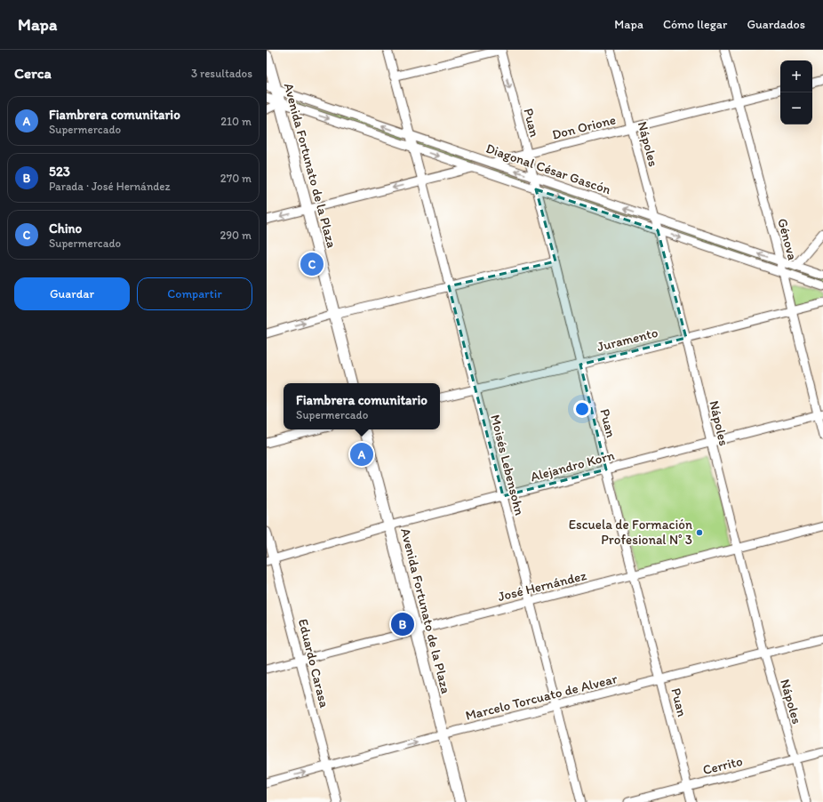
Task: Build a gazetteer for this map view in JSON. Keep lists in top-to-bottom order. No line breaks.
{"streets":{"main road":["Avenida Fortunato de la Plaza"],"street":["Puan","Don Orione","Nápoles","Diagonal César Gascón","Génova","Juramento","Moisés Lebensohn","Alejandro Korn","José Hernández","Eduardo Carasa","Marcelo Torcuato de Alvear","Cerrito"]},"crossings":[["Puan","Don Orione"],["Puan","Diagonal César Gascón"],["Puan","Juramento"],["Puan","Alejandro Korn"],["Puan","José Hernández"],["Puan","Marcelo Torcuato de Alvear"],["Puan","Cerrito"],["Don Orione","Nápoles"],["Don Orione","Avenida Fortunato de la Plaza"],["Don Orione","Diagonal César Gascón"],["Don Orione","Génova"],["Don Orione","Moisés Lebensohn"],["Nápoles","Diagonal César Gascón"],["Nápoles","Juramento"],["Nápoles","Alejandro Korn"],["Nápoles","José Hernández"],["Nápoles","Marcelo Torcuato de Alvear"],["Nápoles","Cerrito"],["Avenida Fortunato de la Plaza","Diagonal César Gascón"],["Avenida Fortunato de la Plaza","Alejandro Korn"],["Avenida Fortunato de la Plaza","José Hernández"],["Avenida Fortunato de la Plaza","Marcelo Torcuato de Alvear"],["Diagonal César Gascón","Génova"],["Diagonal César Gascón","Moisés Lebensohn"],["Génova","Juramento"],["Génova","Alejandro Korn"],["Juramento","Moisés Lebensohn"],["Moisés Lebensohn","Alejandro Korn"],["Moisés Lebensohn","José Hernández"],["Moisés Lebensohn","Marcelo Torcuato de Alvear"],["Alejandro Korn","Eduardo Carasa"],["José Hernández","Eduardo Carasa"],["Eduardo Carasa","Marcelo Torcuato de Alvear"]],"places":["Escuela de Formación Profesional N° 3"],"page":{"header":"Mapa","nav":["Mapa","Cómo llegar","Guardados"],"heading":["Cerca","3 resultados"],"map_buttons":["+","−"],"list":[{"mark":"A","name":"Fiambrera comunitario","note":"Supermercado","value":"210 m"},{"mark":"B","name":"523","note":"Parada · José Hernández","value":"270 m"},{"mark":"C","name":"Chino","note":"Supermercado","value":"290 m"}],"pins":["C","A","B"],"buttons":["Guardar","Compartir"],"popup":["Fiambrera comunitario","Supermercado"]}}
